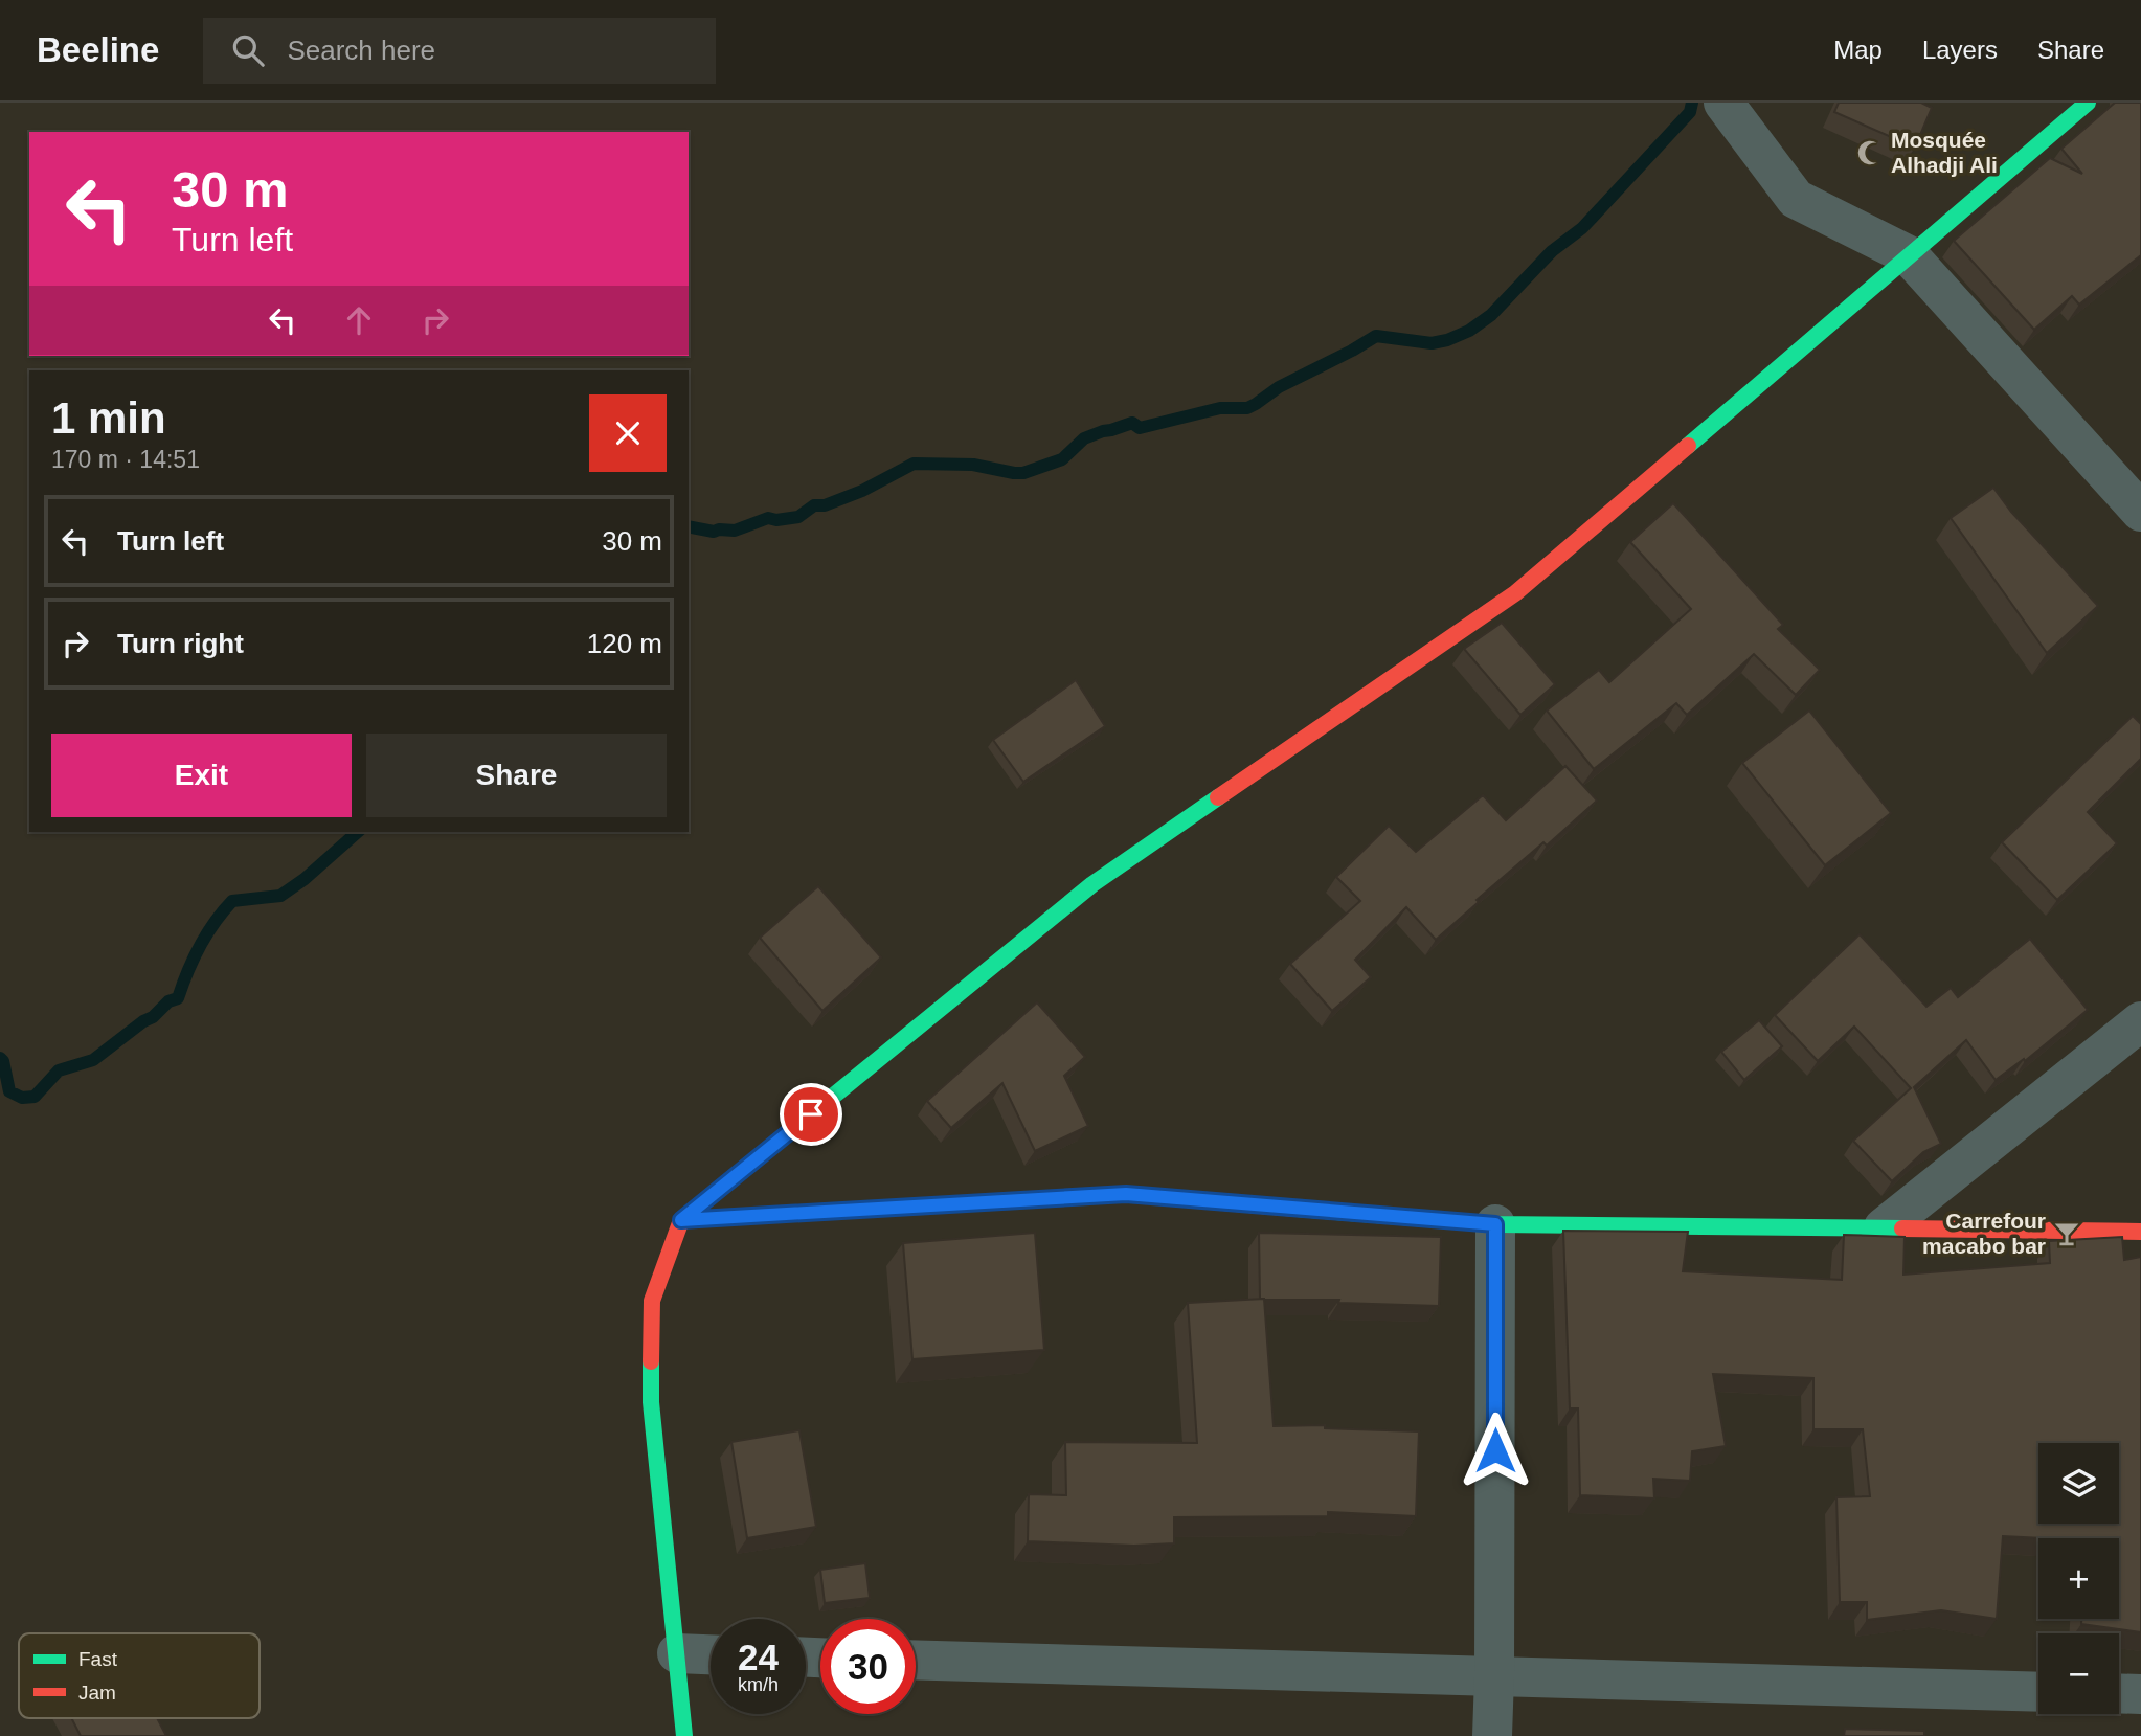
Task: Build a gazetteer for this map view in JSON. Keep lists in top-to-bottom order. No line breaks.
{"places":{"mosque":["Mosquée Alhadji Ali"],"bar":["Carrefour macabo bar"]},"legend":["Fast","Jam"],"page":{"header":"Beeline","search":"Search here","nav":["Map","Layers","Share"],"turn":["30 m","Turn left"],"heading":["1 min","170 m · 14:51"],"list":[{"name":"Turn left","value":"30 m"},{"name":"Turn right","value":"120 m"}],"buttons":["Exit","Share"],"map_buttons":["+","−"],"speed":"24 km/h","limit":"30"}}
